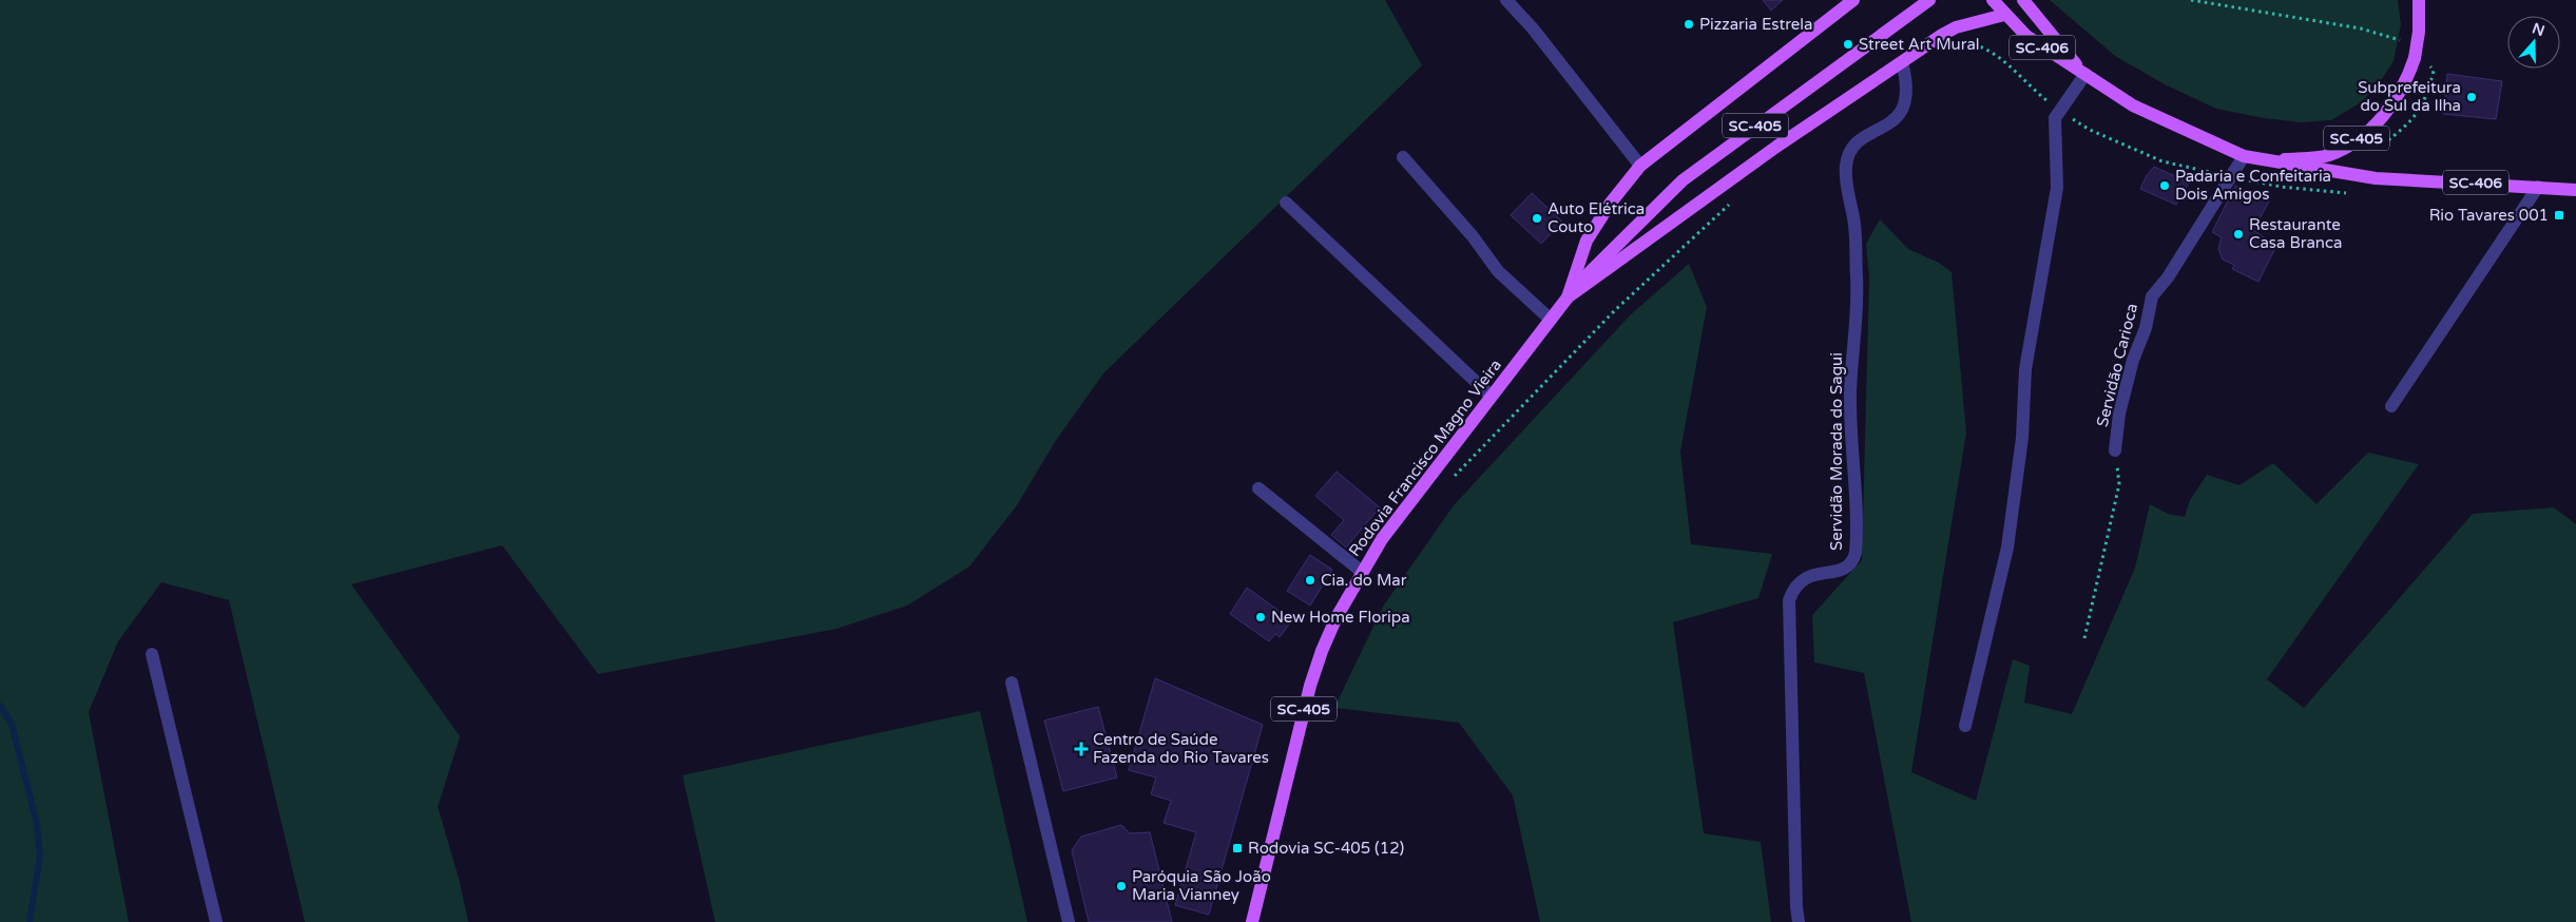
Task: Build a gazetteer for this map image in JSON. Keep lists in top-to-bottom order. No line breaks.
{"streets":{"main road":["SC-406","SC-405","Rodovia Francisco Magno Vieira"],"street":["Servidão Carioca","Servidão Morada do Sagui"]},"crossings":[["SC-406","SC-405"],["SC-406","Servidão Carioca"],["SC-406","Rodovia Francisco Magno Vieira"],["SC-405","Rodovia Francisco Magno Vieira"],["Servidão Morada do Sagui","Rodovia Francisco Magno Vieira"]],"places":{"other":["Pizzaria Estrela","Street Art Mural","Subprefeitura do Sul da Ilha","Padaria e Confeitaria Dois Amigos","Auto Elétrica Couto","Restaurante Casa Branca","Cia. do Mar","New Home Floripa","Paróquia São João Maria Vianney"],"transit":["Rio Tavares 001","Rodovia SC-405 (12)"],"health":["Centro de Saúde Fazenda do Rio Tavares"]},"north":"top"}
